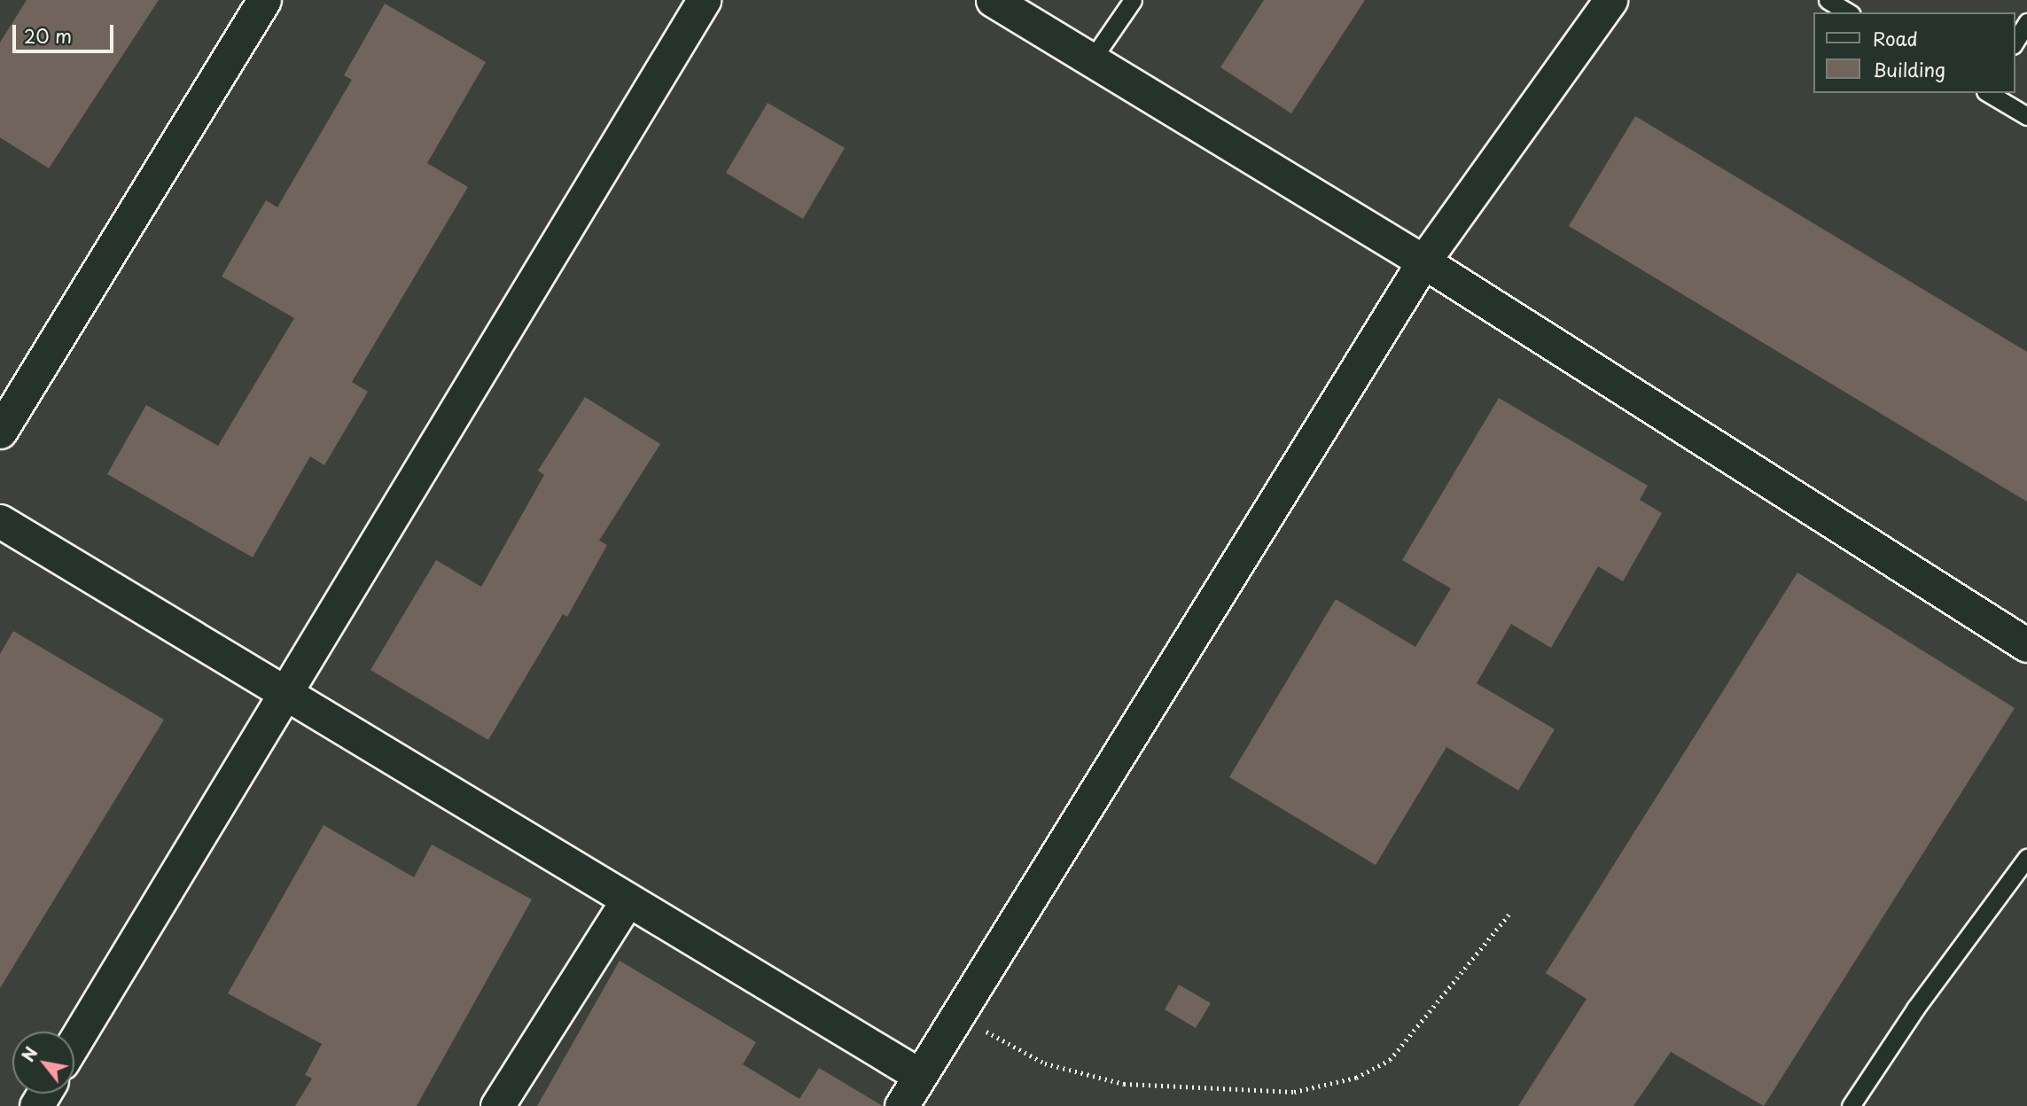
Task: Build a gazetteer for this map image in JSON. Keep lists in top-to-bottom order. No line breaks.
{"legend":["Road","Building"],"scale_bar":"20 m","north":"top left"}
